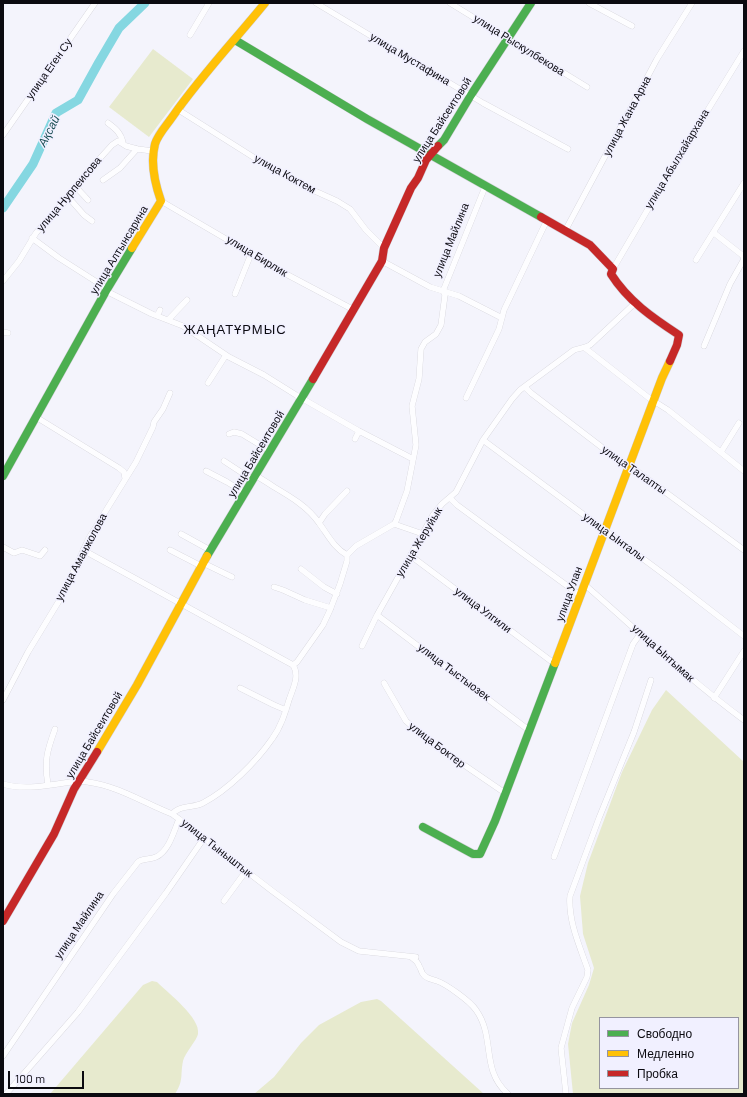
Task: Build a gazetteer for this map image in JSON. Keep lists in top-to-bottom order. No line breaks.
{"streets":{"street":["улица Рыскулбекова","улица Мустафина","улица Еген Су","улица Жана Арна","улица Байсеитовой","улица Абылхайархана","улица Коктем","улица Нурпеисова","улица Майлина","улица Алтынсарина","улица Бирлик","улица Талапты","улица Ынталы","улица Жеруйык","улица Аманжолова","улица Улан","улица Улгили","улица Ынтымак","улица Тыстыозек","улица Боктер","улица Тыныштык"]},"crossings":[["улица Рыскулбекова","улица Байсеитовой"],["улица Мустафина","улица Байсеитовой"],["улица Байсеитовой","улица Коктем"],["улица Байсеитовой","улица Бирлик"],["улица Байсеитовой","улица Тыныштык"],["улица Коктем","улица Алтынсарина"],["улица Майлина","улица Тыныштык"],["улица Алтынсарина","улица Бирлик"],["улица Талапты","улица Жеруйык"],["улица Талапты","улица Улан"],["улица Ынталы","улица Жеруйык"],["улица Ынталы","улица Улан"],["улица Жеруйык","улица Улан"],["улица Жеруйык","улица Улгили"],["улица Жеруйык","улица Тыстыозек"],["улица Улан","улица Улгили"],["улица Улан","улица Ынтымак"],["улица Улан","улица Тыстыозек"],["улица Улан","улица Боктер"]],"districts":["ЖАҢАТҰРМЫС"],"water":["Ақсай"],"legend":["Свободно","Медленно","Пробка"],"scale_bar":"100 m"}
